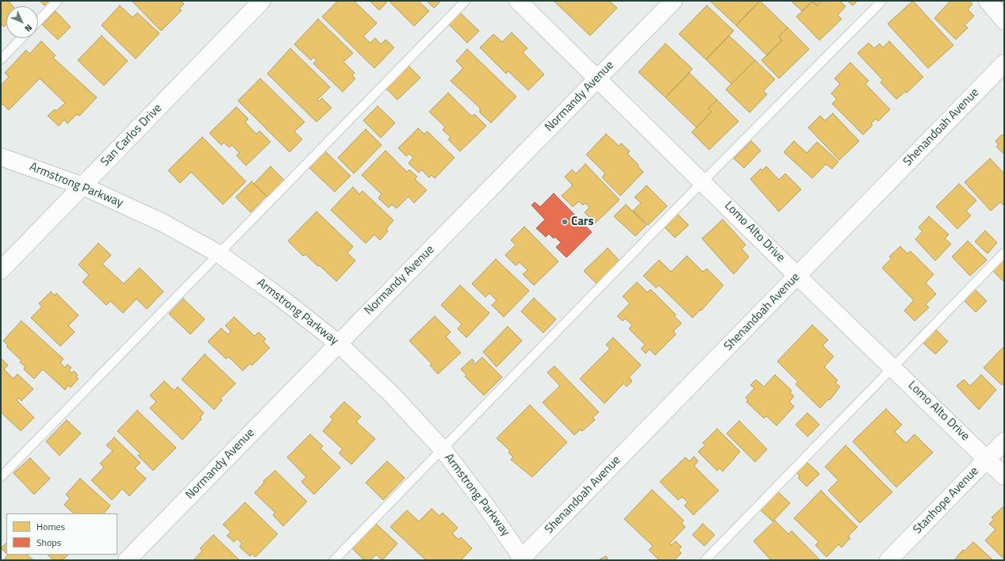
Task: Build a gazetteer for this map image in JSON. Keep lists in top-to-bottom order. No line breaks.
{"streets":{"street":["Normandy Avenue","Shenandoah Avenue","San Carlos Drive","Armstrong Parkway","Lomo Alto Drive","Stanhope Avenue"]},"crossings":[["Normandy Avenue","Armstrong Parkway"],["Normandy Avenue","Lomo Alto Drive"],["Shenandoah Avenue","Armstrong Parkway"],["Shenandoah Avenue","Lomo Alto Drive"],["San Carlos Drive","Armstrong Parkway"],["Lomo Alto Drive","Stanhope Avenue"]],"places":["Cars"],"legend":["Homes","Shops"],"north":"bottom right"}
